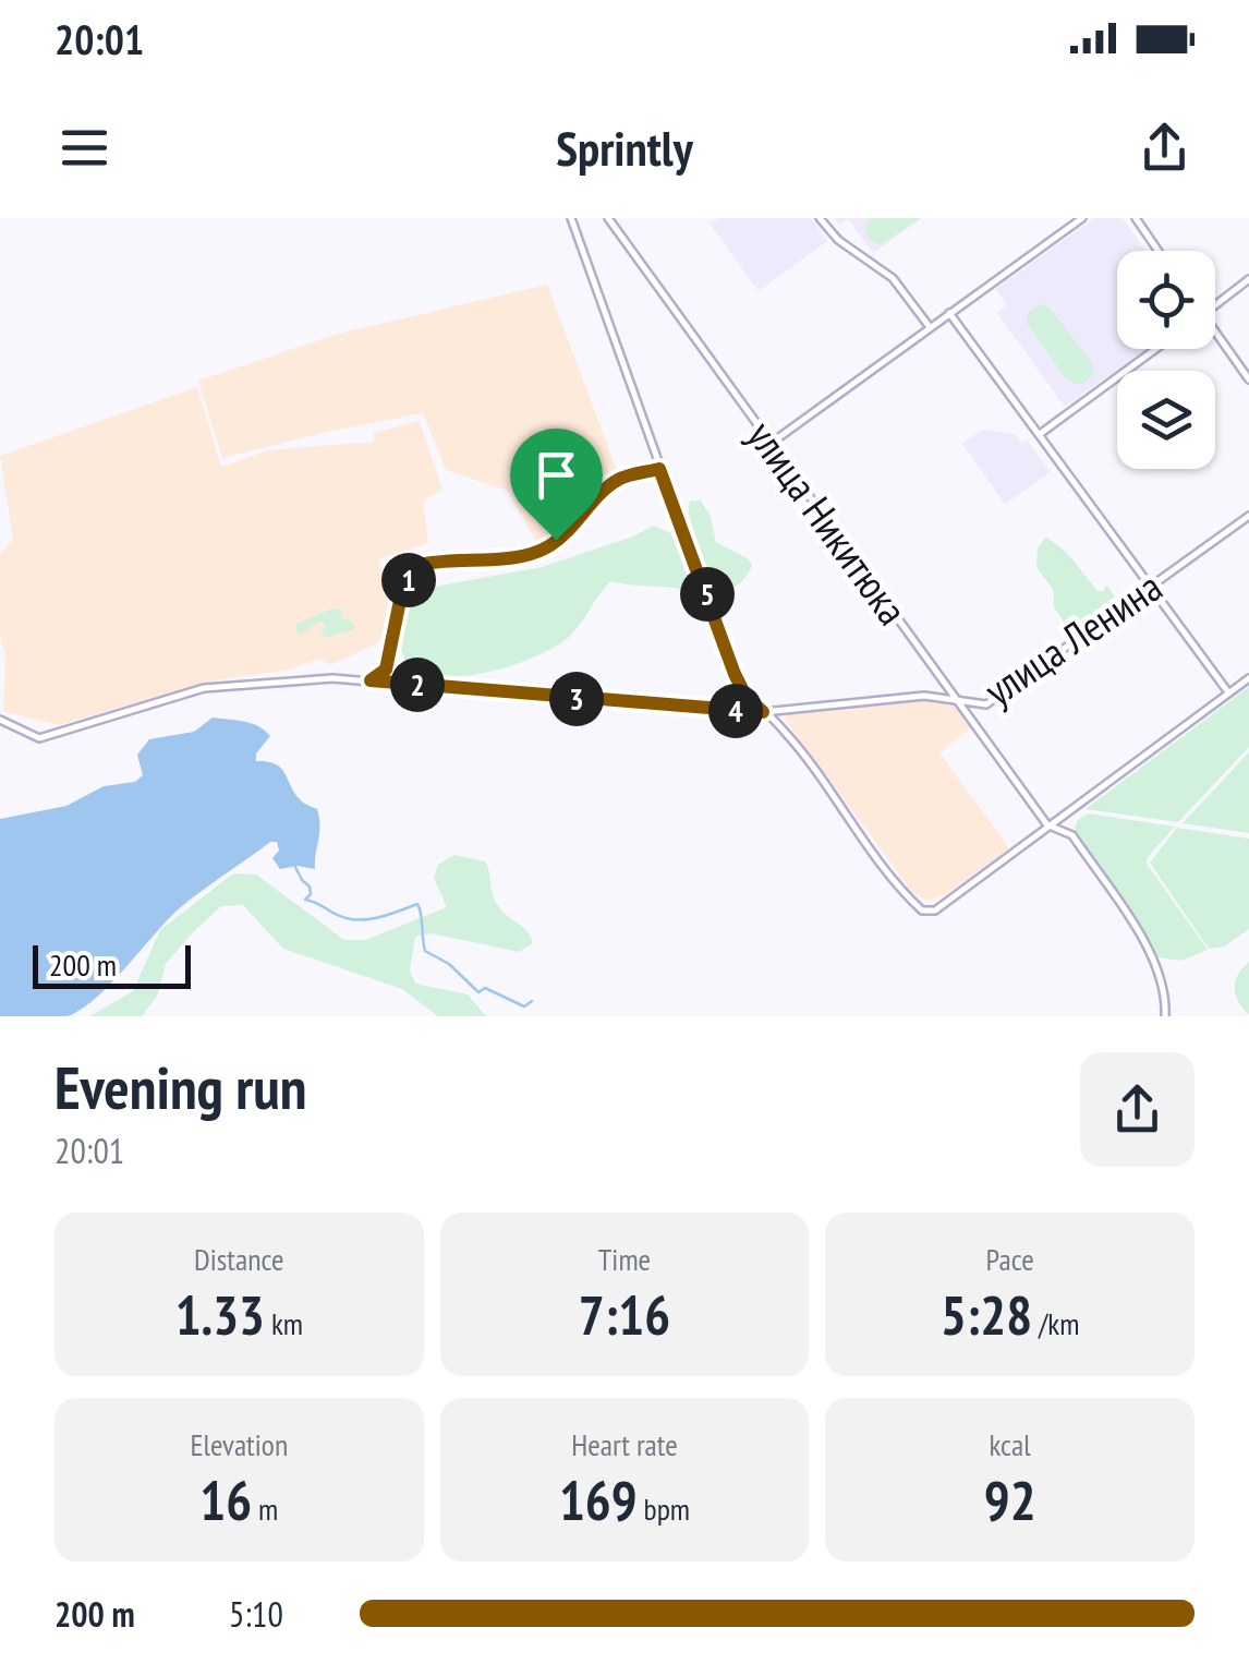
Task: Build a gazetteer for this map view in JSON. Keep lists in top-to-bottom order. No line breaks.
{"streets":{"street":["улица Никитюка","улица Ленина"]},"crossings":[["улица Никитюка","улица Ленина"]],"scale_bar":"200 m","page":{"status":"20:01","header":"Sprintly","pins":["1","5","2","3","4"],"scale":"200 m","heading":["Evening run","20:01"],"stats":[["Distance","1.33 km"],["Time","7:16"],["Pace","5:28 /km"],["Elevation","16 m"],["Heart rate","169 bpm"],["kcal","92"]],"list":[{"name":"200 m","note":"5:10"}]}}
